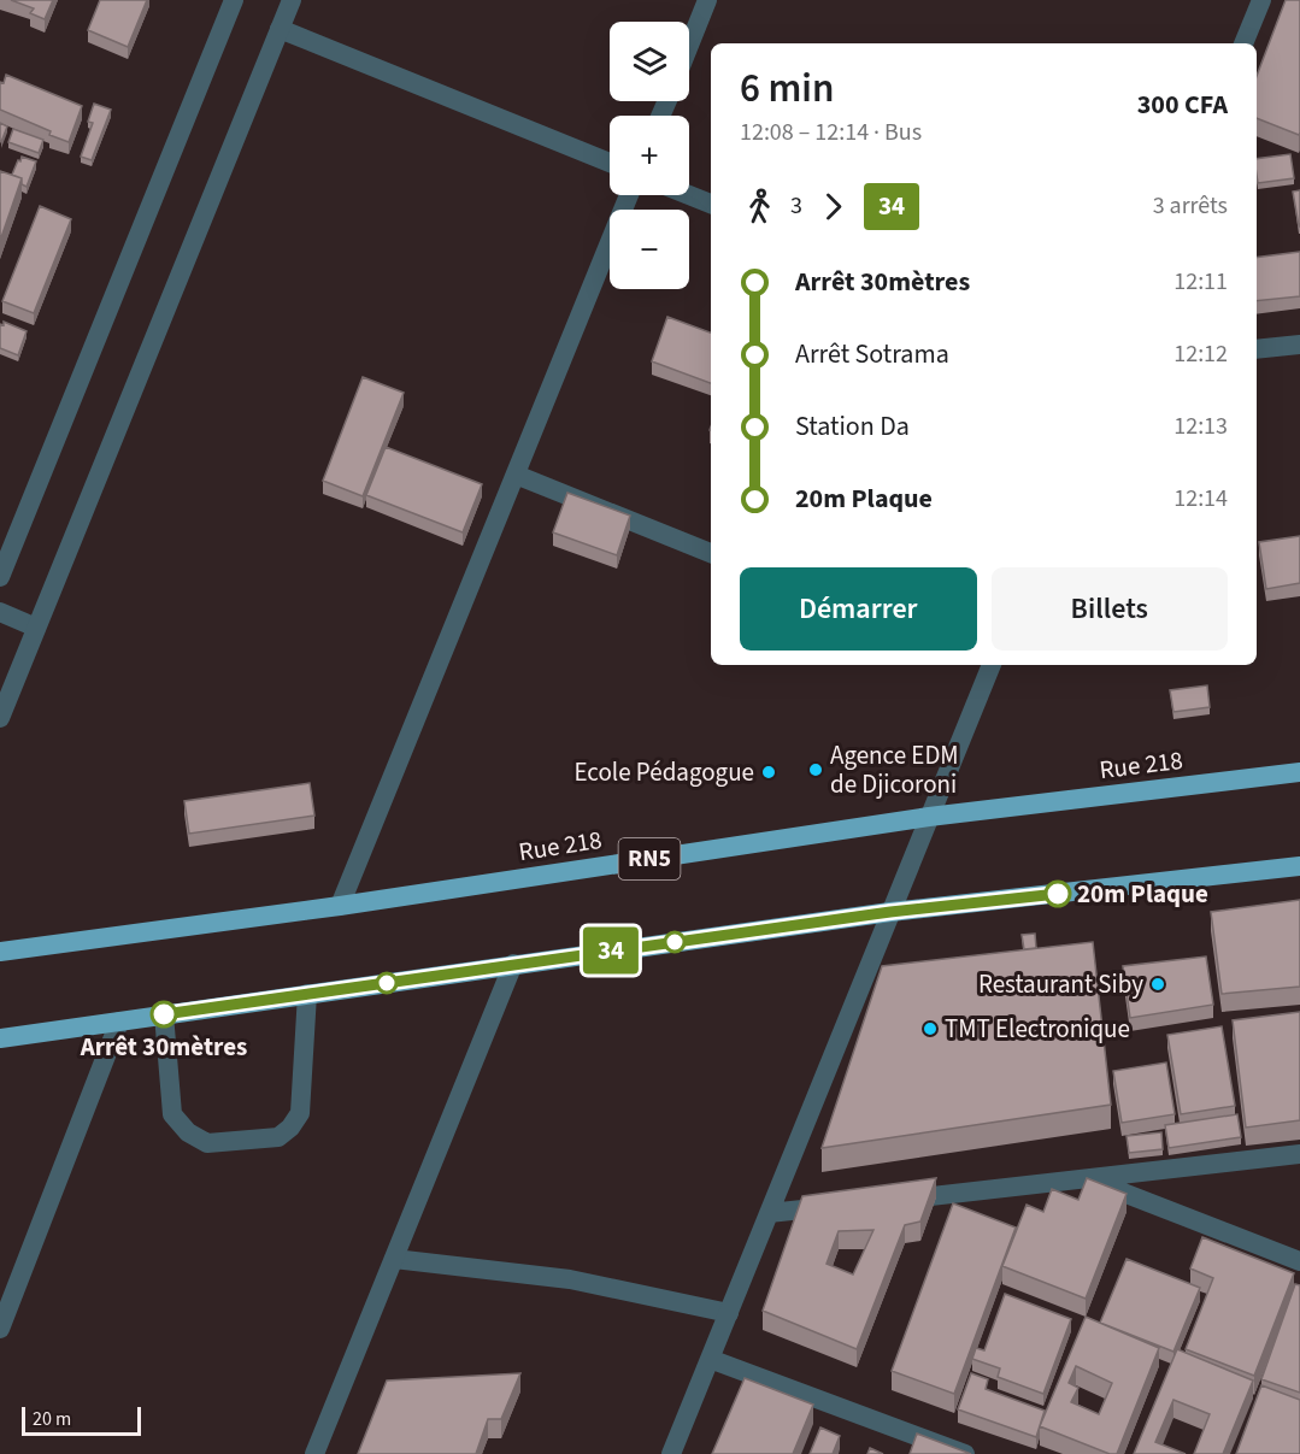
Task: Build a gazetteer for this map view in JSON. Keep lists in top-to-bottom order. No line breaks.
{"streets":{"highway":["Rue 218","RN5"]},"places":["Agence EDM de Djicoroni","Ecole Pédagogue","20m Plaque","Restaurant Siby","Arrêt 30mètres","TMT Electronique"],"lines":["bus line 34"],"scale_bar":"20 m","page":{"on_map":"34","map_buttons":["+","−"],"heading":["6 min","12:08 – 12:14 · Bus","300 CFA"],"legs":["3","34","3 arrêts"],"list":[{"name":"Arrêt 30mètres","value":"12:11"},{"name":"Arrêt Sotrama","value":"12:12"},{"name":"Station Da","value":"12:13"},{"name":"20m Plaque","value":"12:14"}],"buttons":["Démarrer","Billets"],"scale":"20 m"}}
